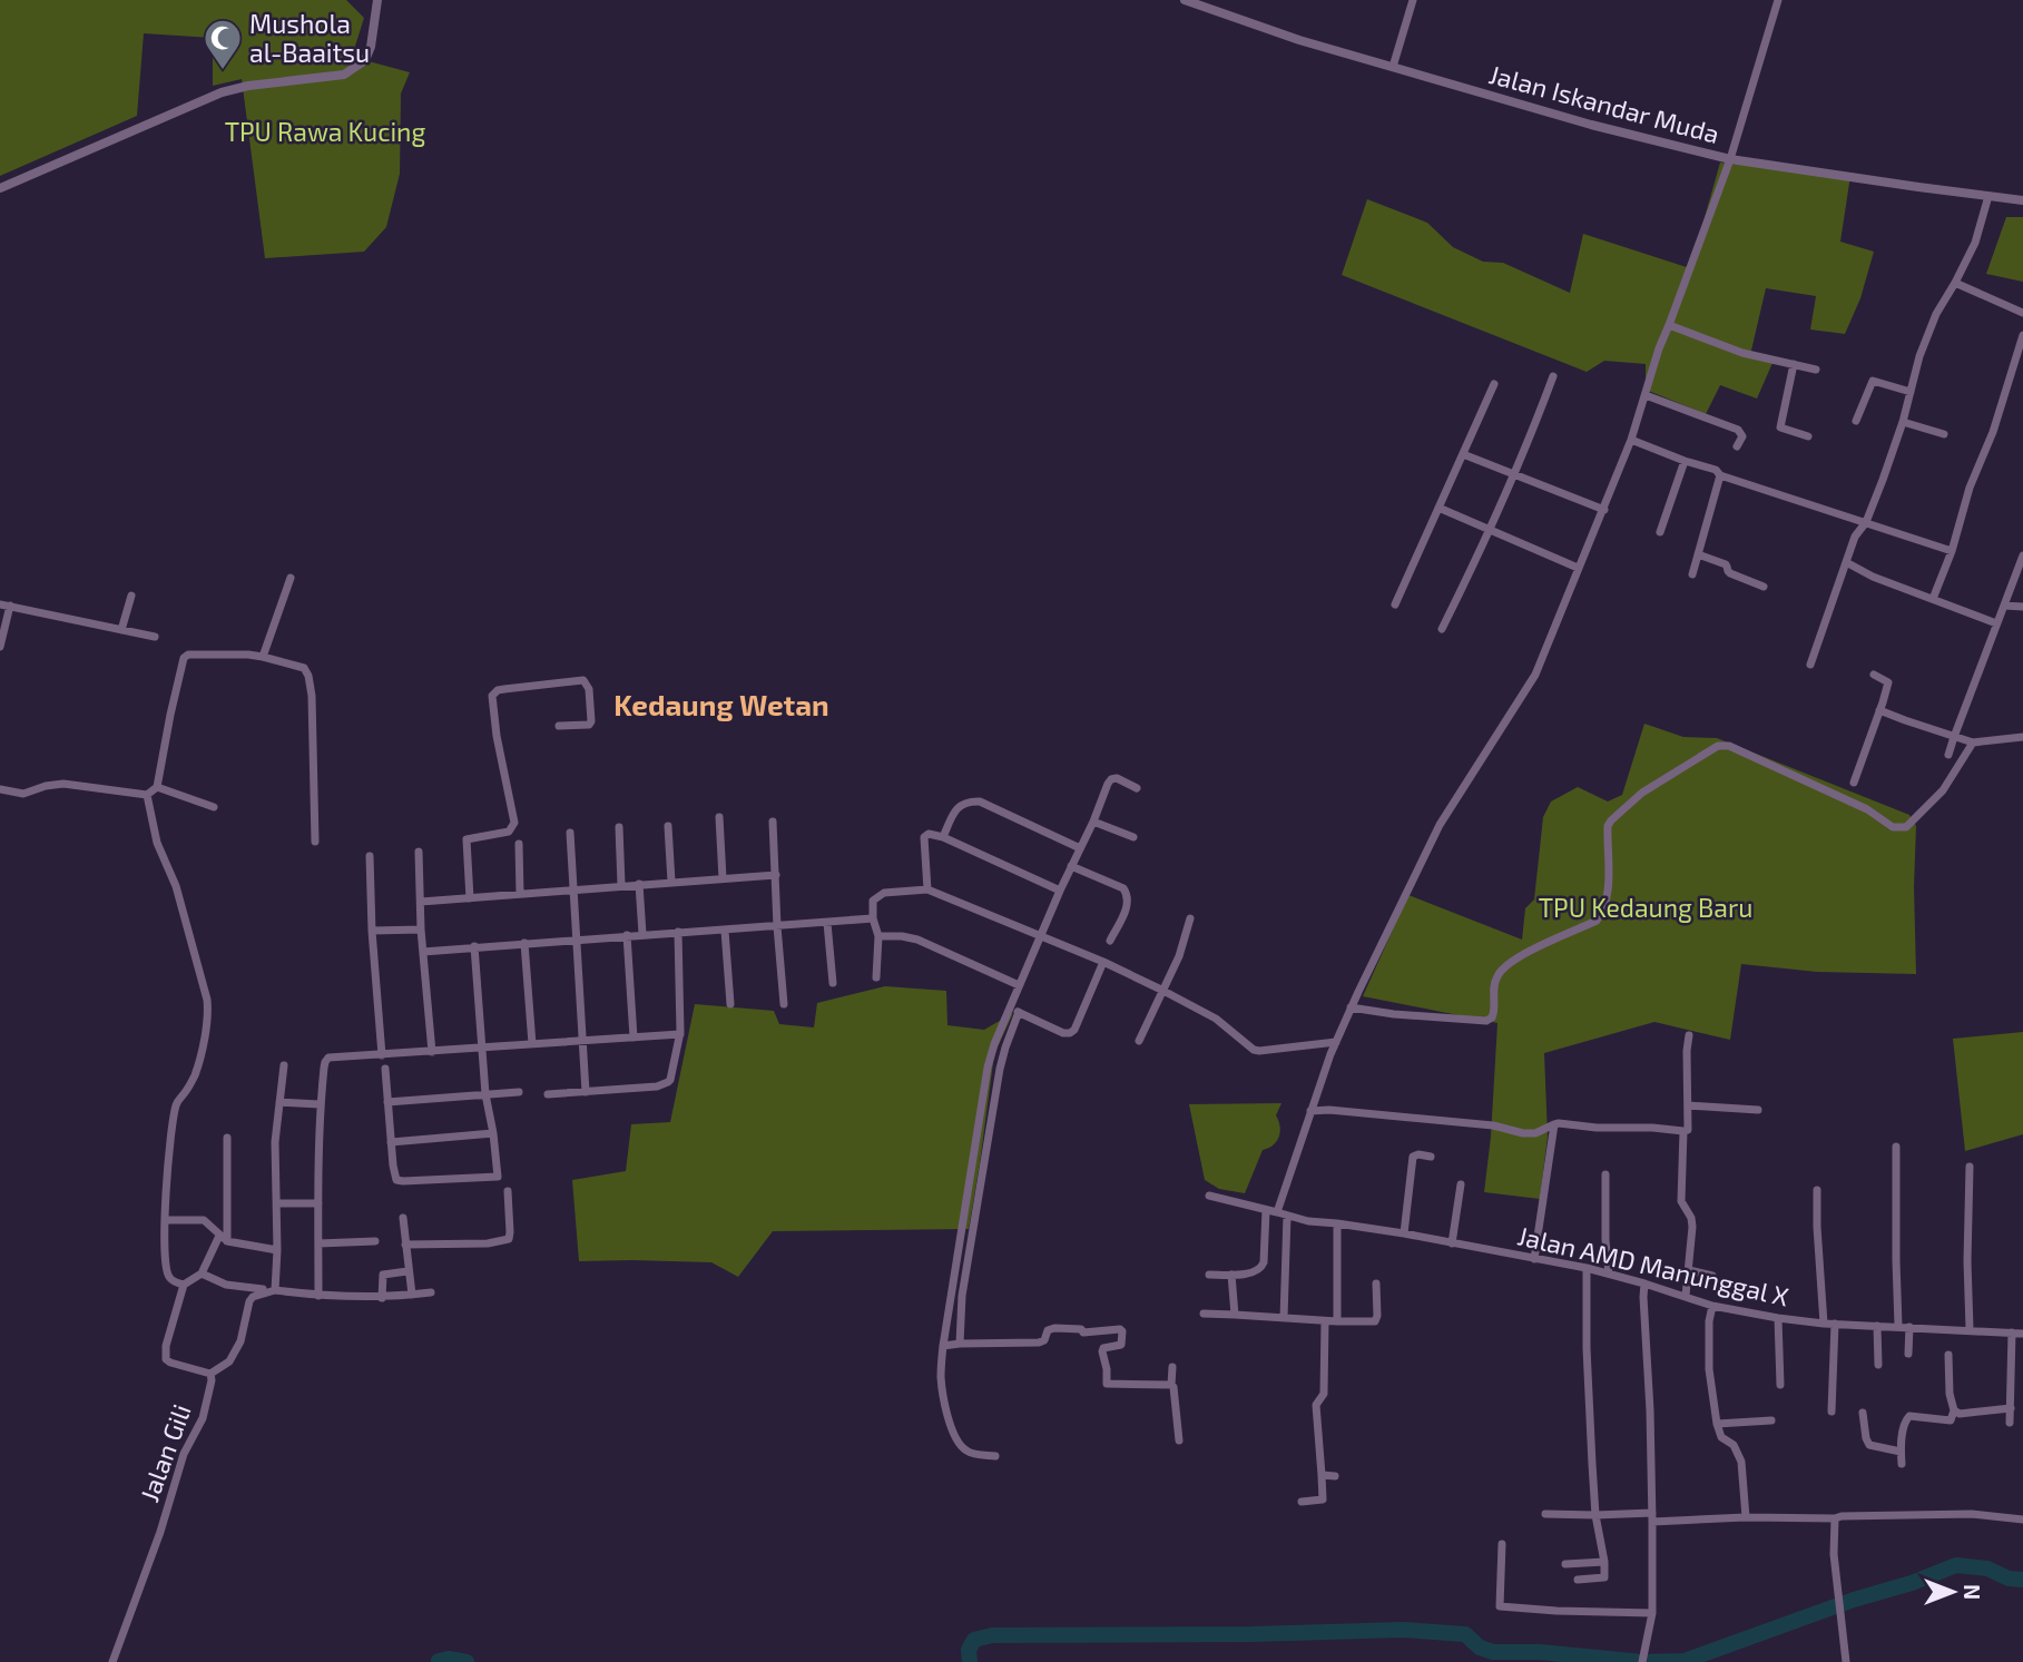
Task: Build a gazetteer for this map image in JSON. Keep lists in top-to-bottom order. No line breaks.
{"streets":{"street":["Jalan Iskandar Muda","Jalan AMD Manunggal X","Jalan Gili"]},"districts":["Kedaung Wetan"],"parks":["TPU Rawa Kucing","TPU Kedaung Baru"],"places":{"mosque":["Mushola al-Baaitsu"]},"north":"right"}
